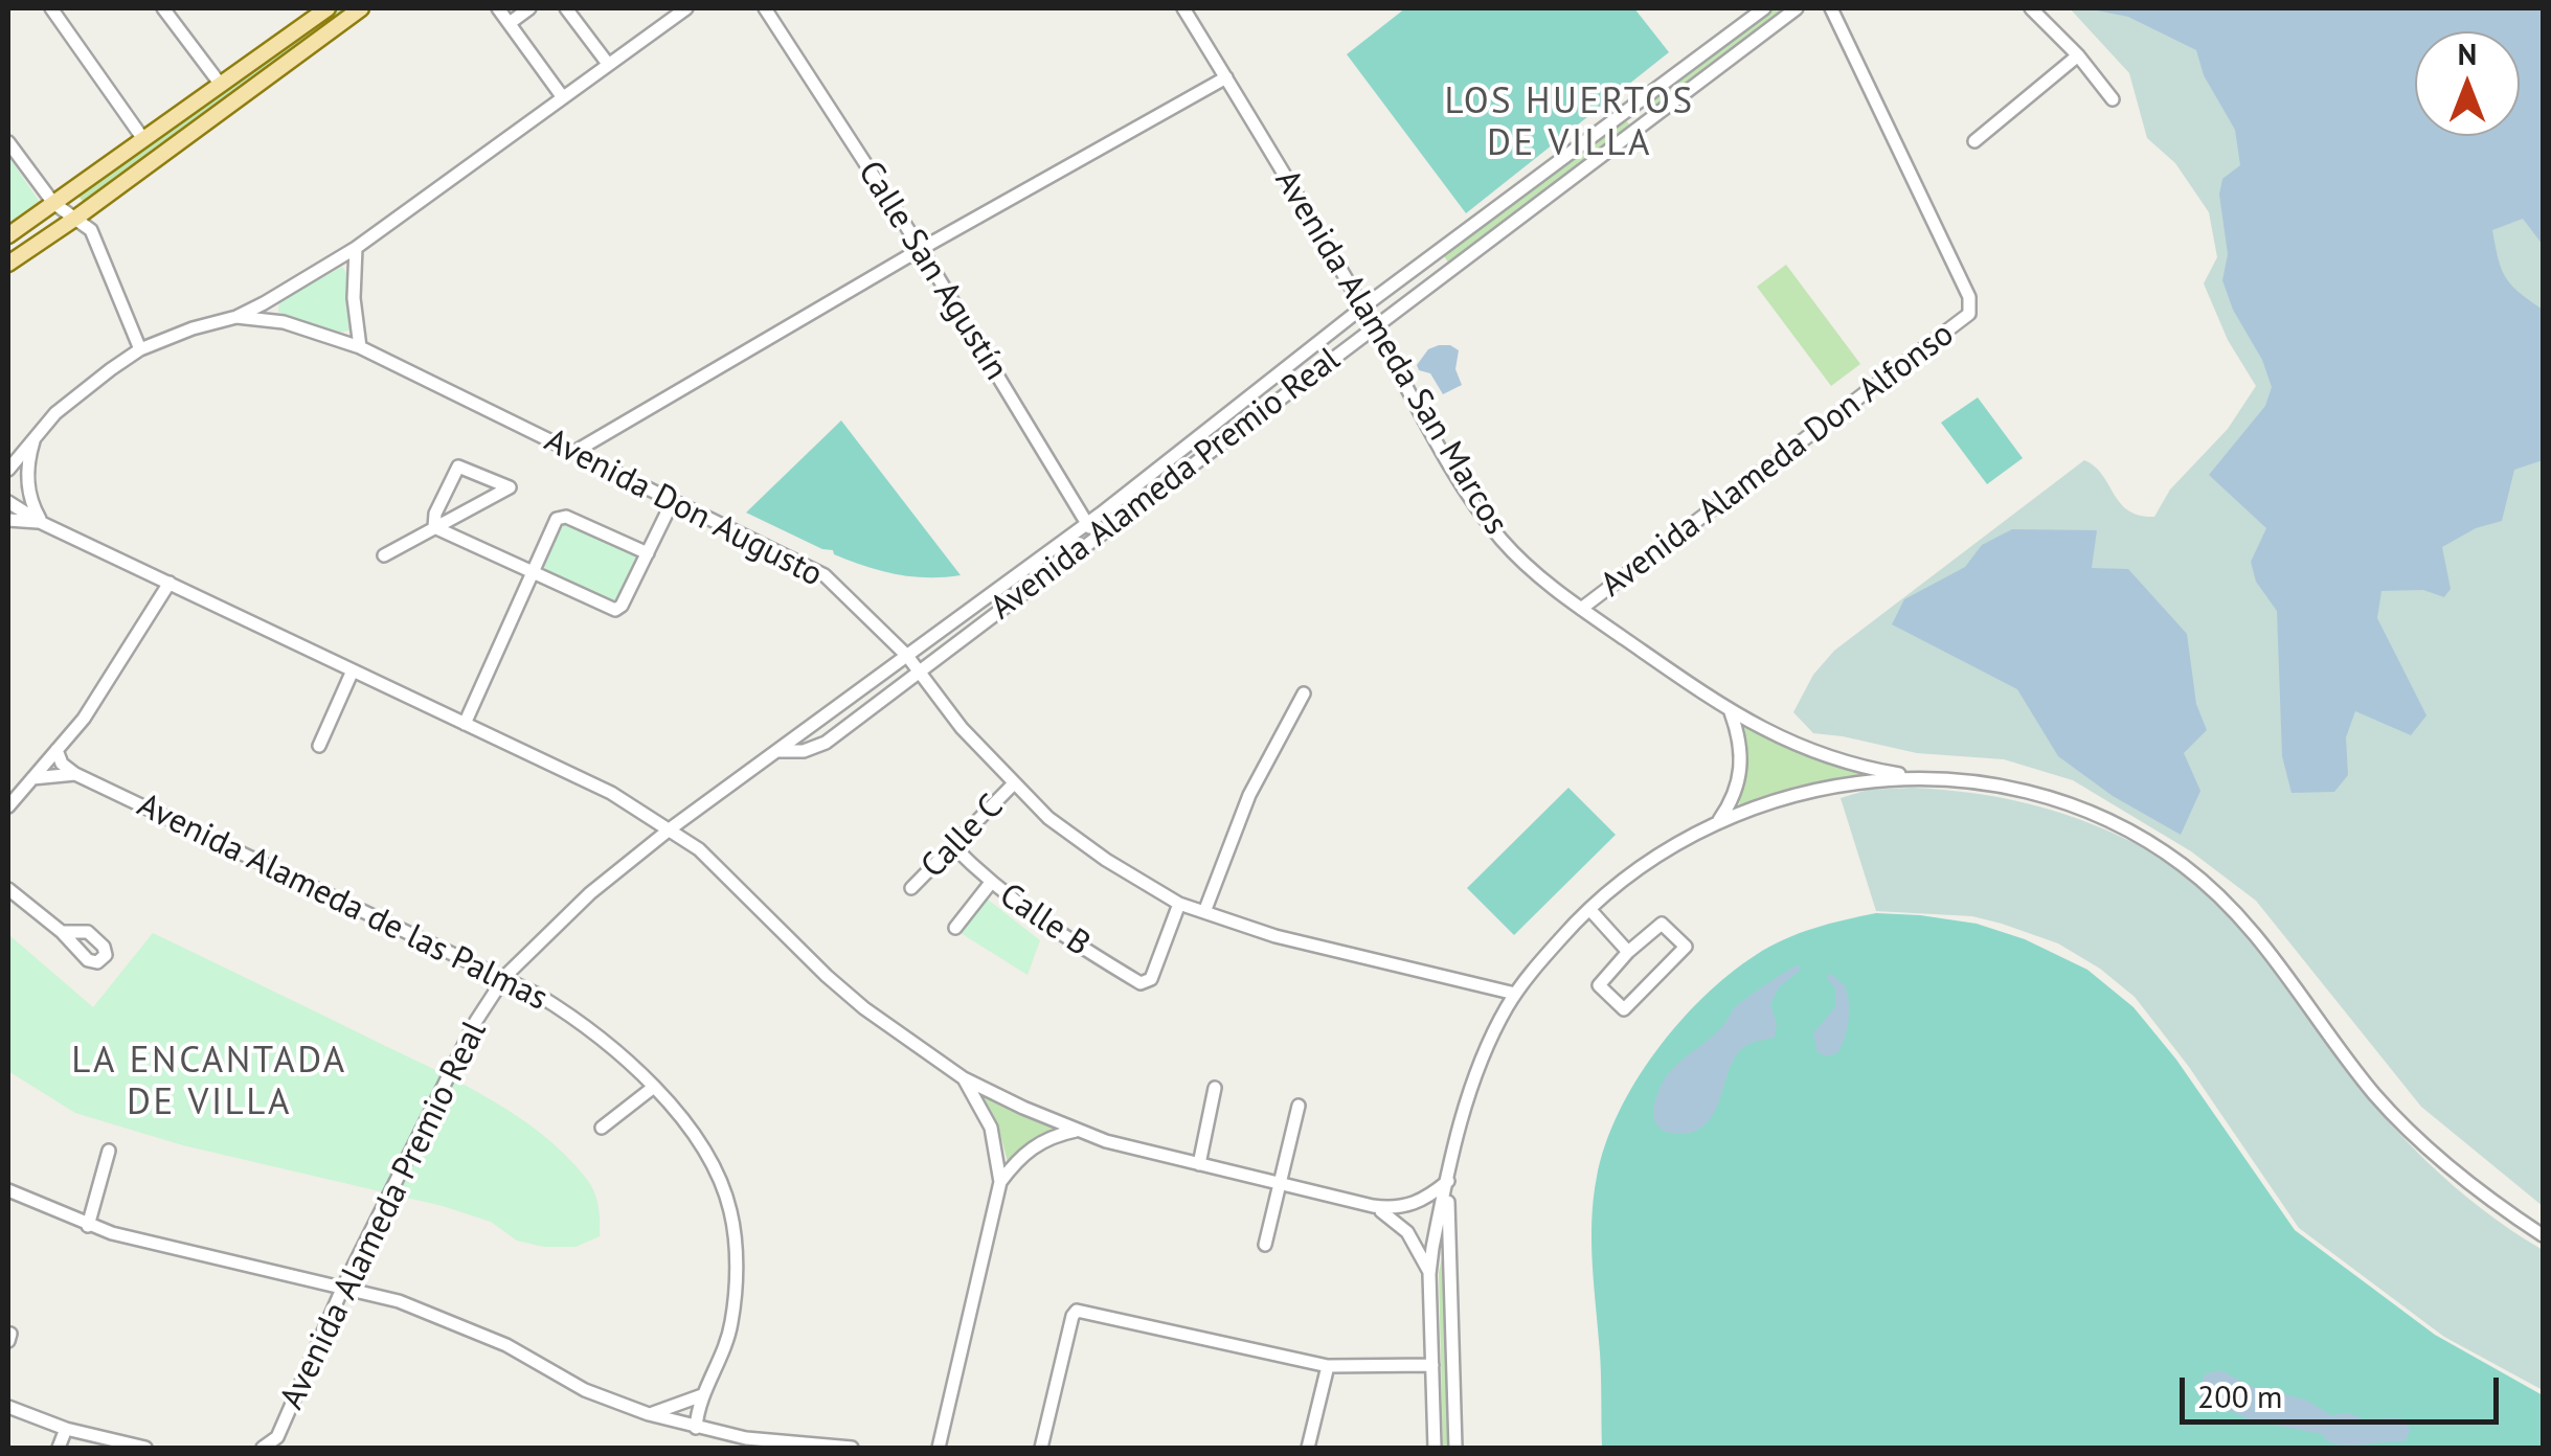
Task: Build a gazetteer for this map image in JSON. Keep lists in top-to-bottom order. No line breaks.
{"streets":{"street":["Calle San Agustín","Avenida Alameda San Marcos","Avenida Alameda Don Alfonso","Avenida Alameda Premio Real","Avenida Don Augusto","Calle C","Avenida Alameda de las Palmas","Calle B"]},"crossings":[["Calle San Agustín","Avenida Alameda Premio Real"],["Avenida Alameda San Marcos","Avenida Alameda Don Alfonso"],["Avenida Alameda San Marcos","Avenida Alameda Premio Real"],["Avenida Alameda Premio Real","Avenida Don Augusto"],["Avenida Alameda Premio Real","Avenida Alameda de las Palmas"],["Avenida Don Augusto","Calle C"],["Avenida Don Augusto","Calle B"],["Calle C","Calle B"]],"districts":["LOS HUERTOS DE VILLA","LA ENCANTADA DE VILLA"],"scale_bar":"200 m","north":"top"}
